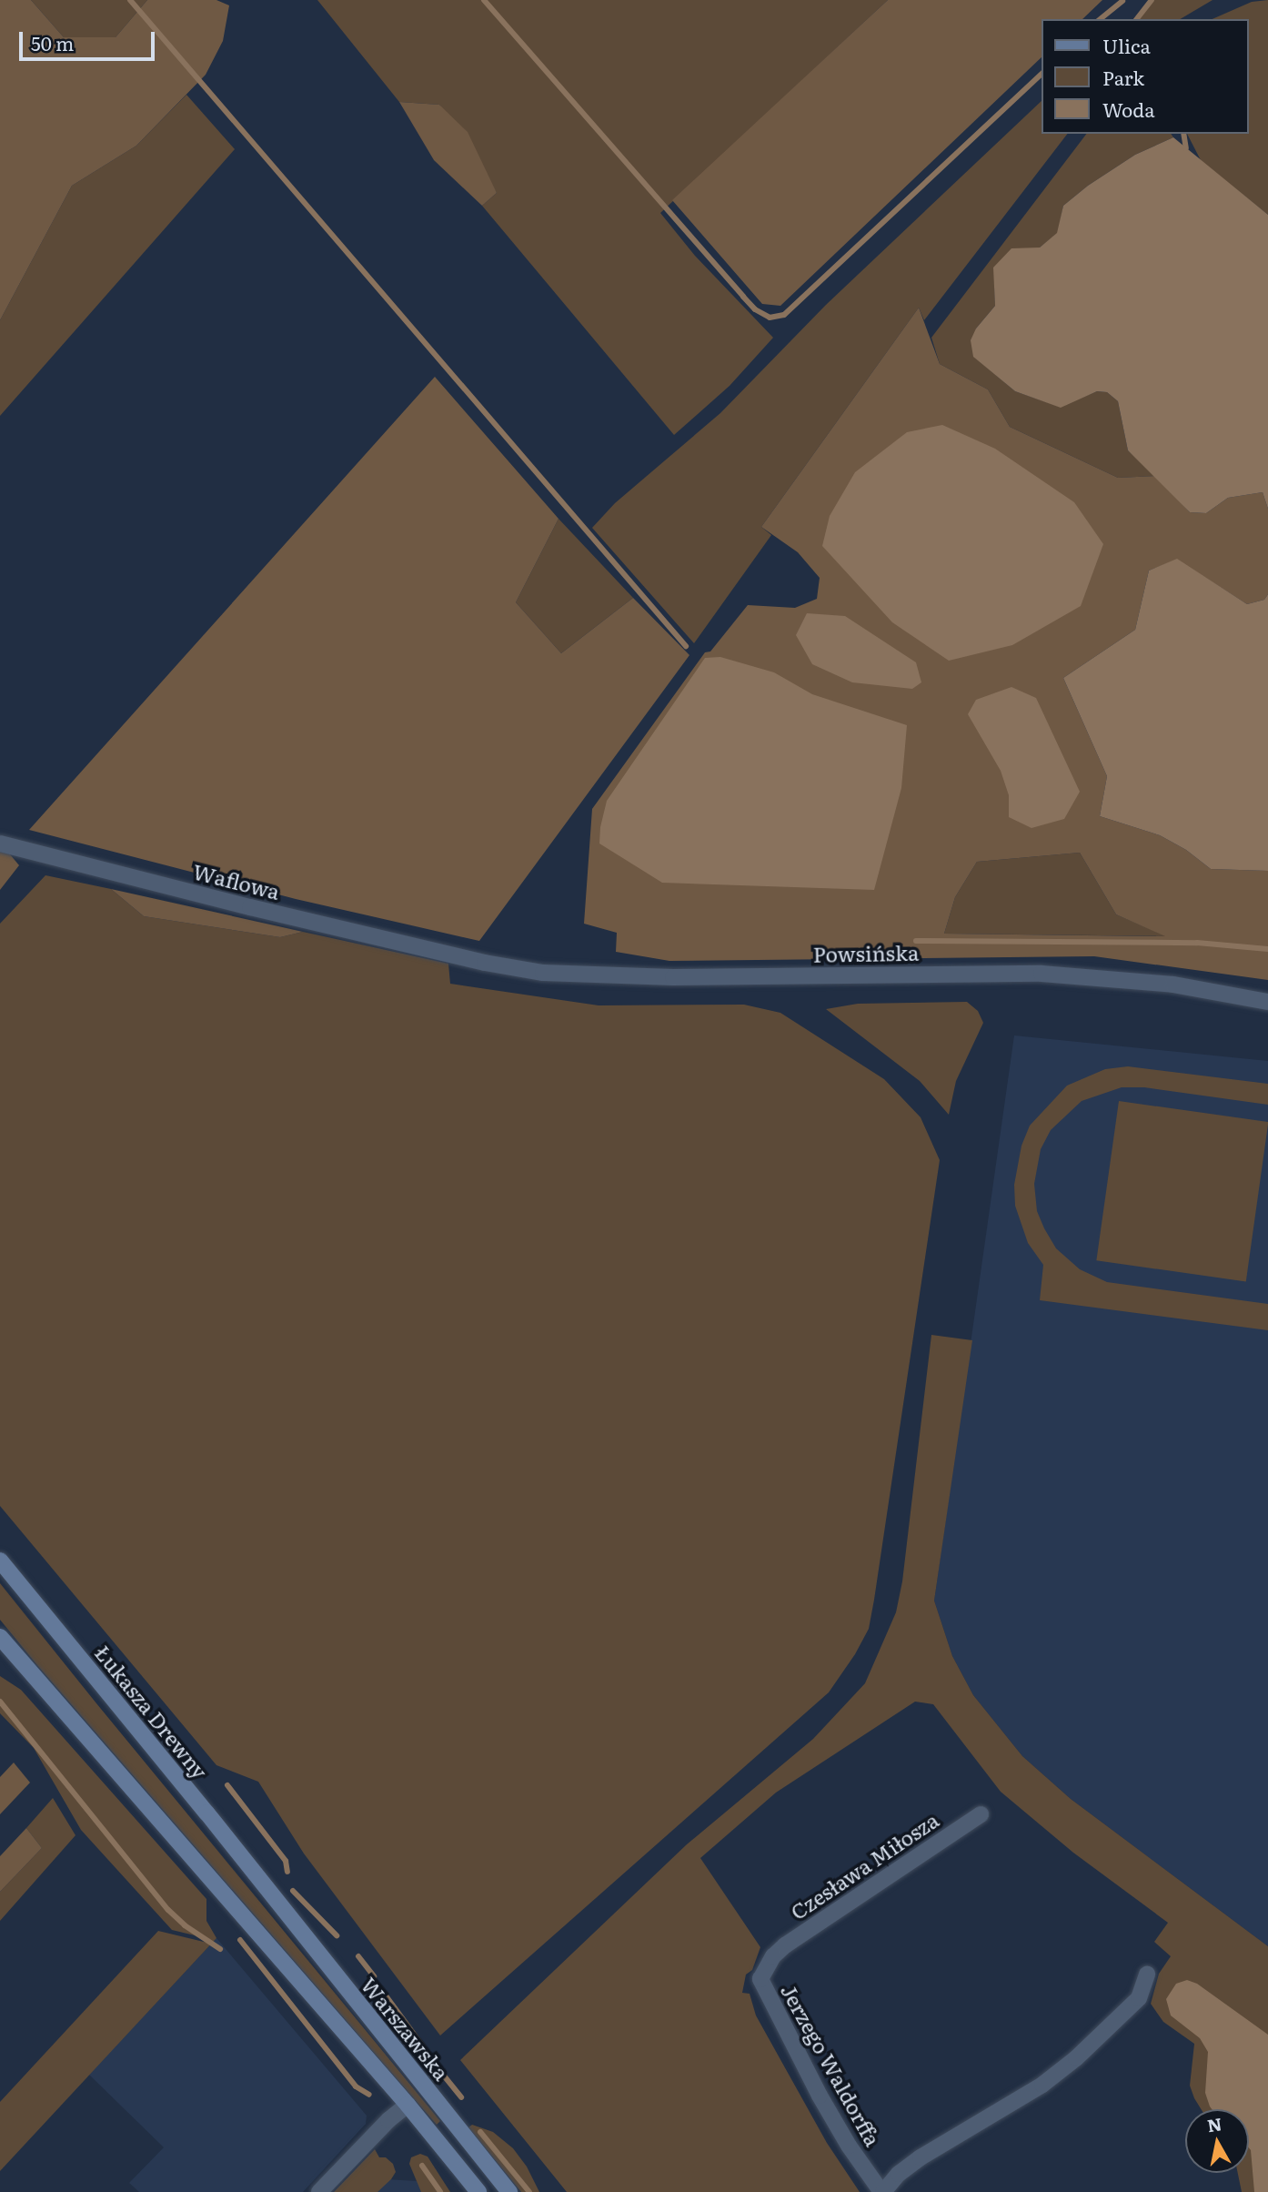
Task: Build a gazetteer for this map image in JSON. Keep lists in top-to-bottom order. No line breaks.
{"streets":{"main road":["Łukasza Drewny","Warszawska"],"street":["Waflowa","Powsińska","Czesława Miłosza","Jerzego Waldorffa"]},"crossings":[["Waflowa","Powsińska"],["Łukasza Drewny","Warszawska"],["Czesława Miłosza","Jerzego Waldorffa"]],"legend":["Ulica","Park","Woda"],"scale_bar":"50 m","north":"top"}
